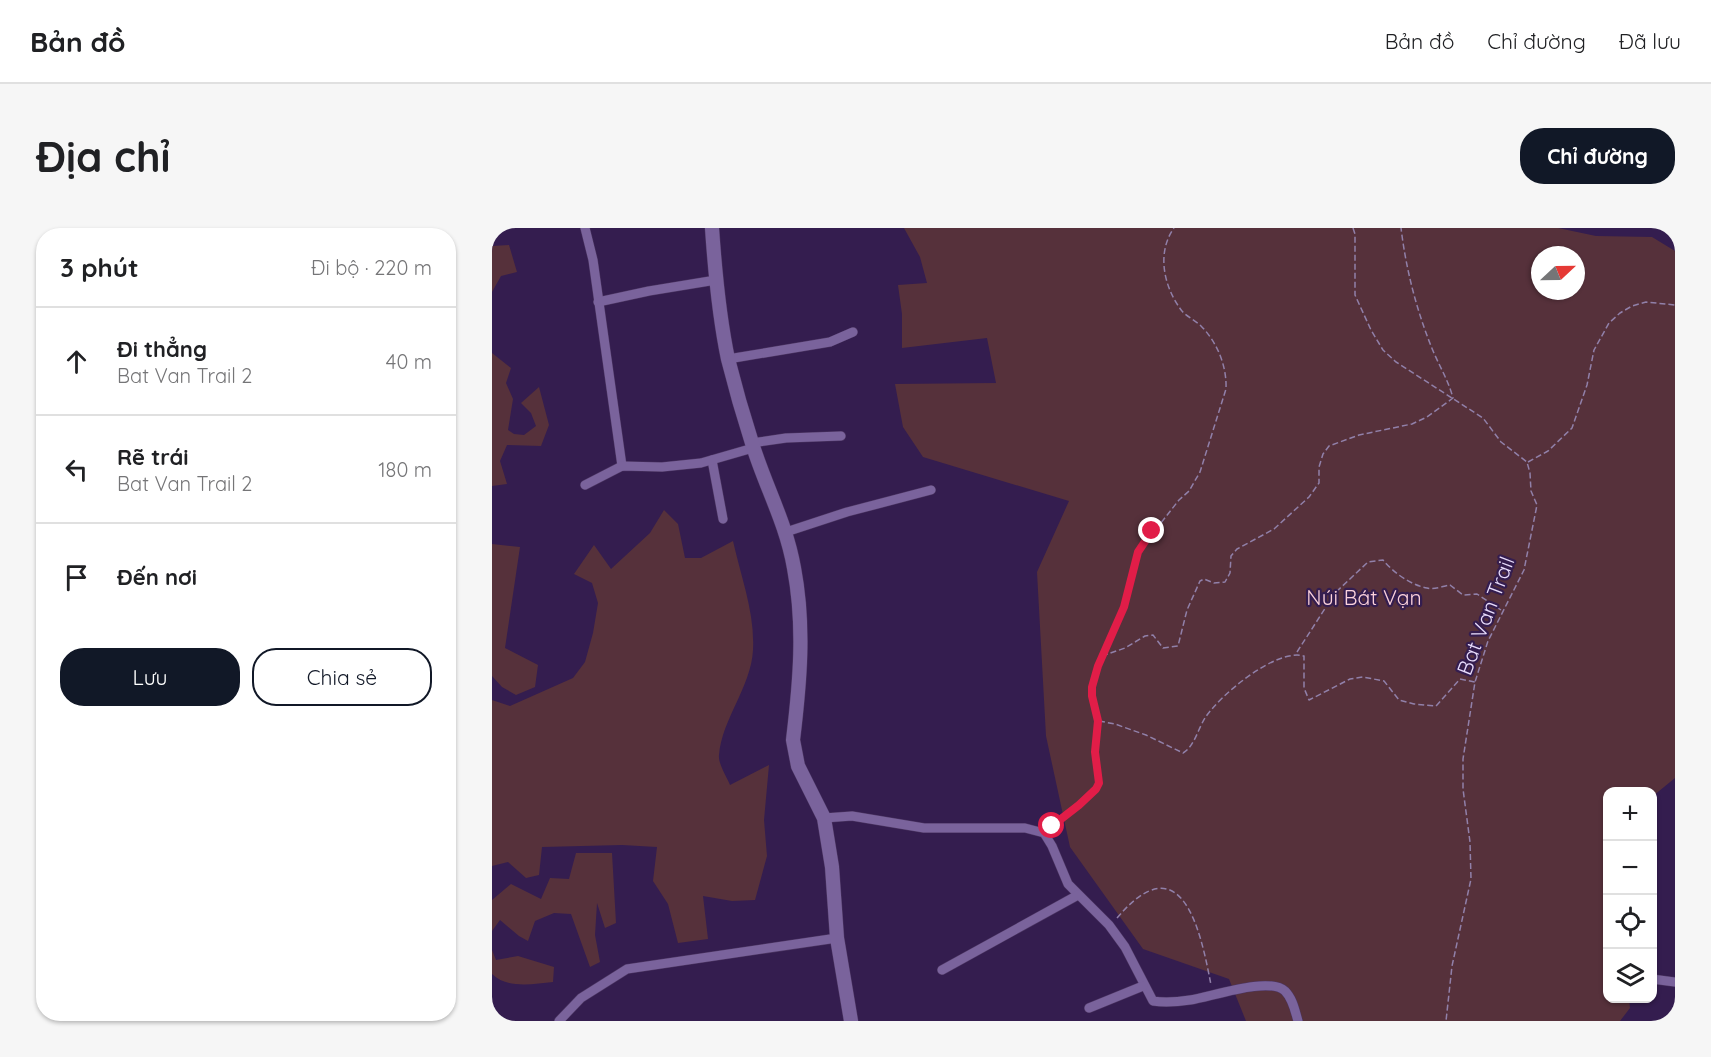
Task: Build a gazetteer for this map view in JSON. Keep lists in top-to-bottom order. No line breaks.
{"streets":{"path":["Bat Van Trail"]},"parks":["Núi Bát Vạn"],"north":"right","page":{"header":"Bản đồ","nav":["Bản đồ","Chỉ đường","Đã lưu"],"buttons":["Chỉ đường",["Lưu","Chia sẻ"]],"title":"Địa chỉ","heading":["3 phút","Đi bộ · 220 m"],"list":[["Đi thẳng","Bat Van Trail 2","40 m"],["Rẽ trái","Bat Van Trail 2","180 m"],"Đến nơi"],"map_buttons":["+","−"]}}
